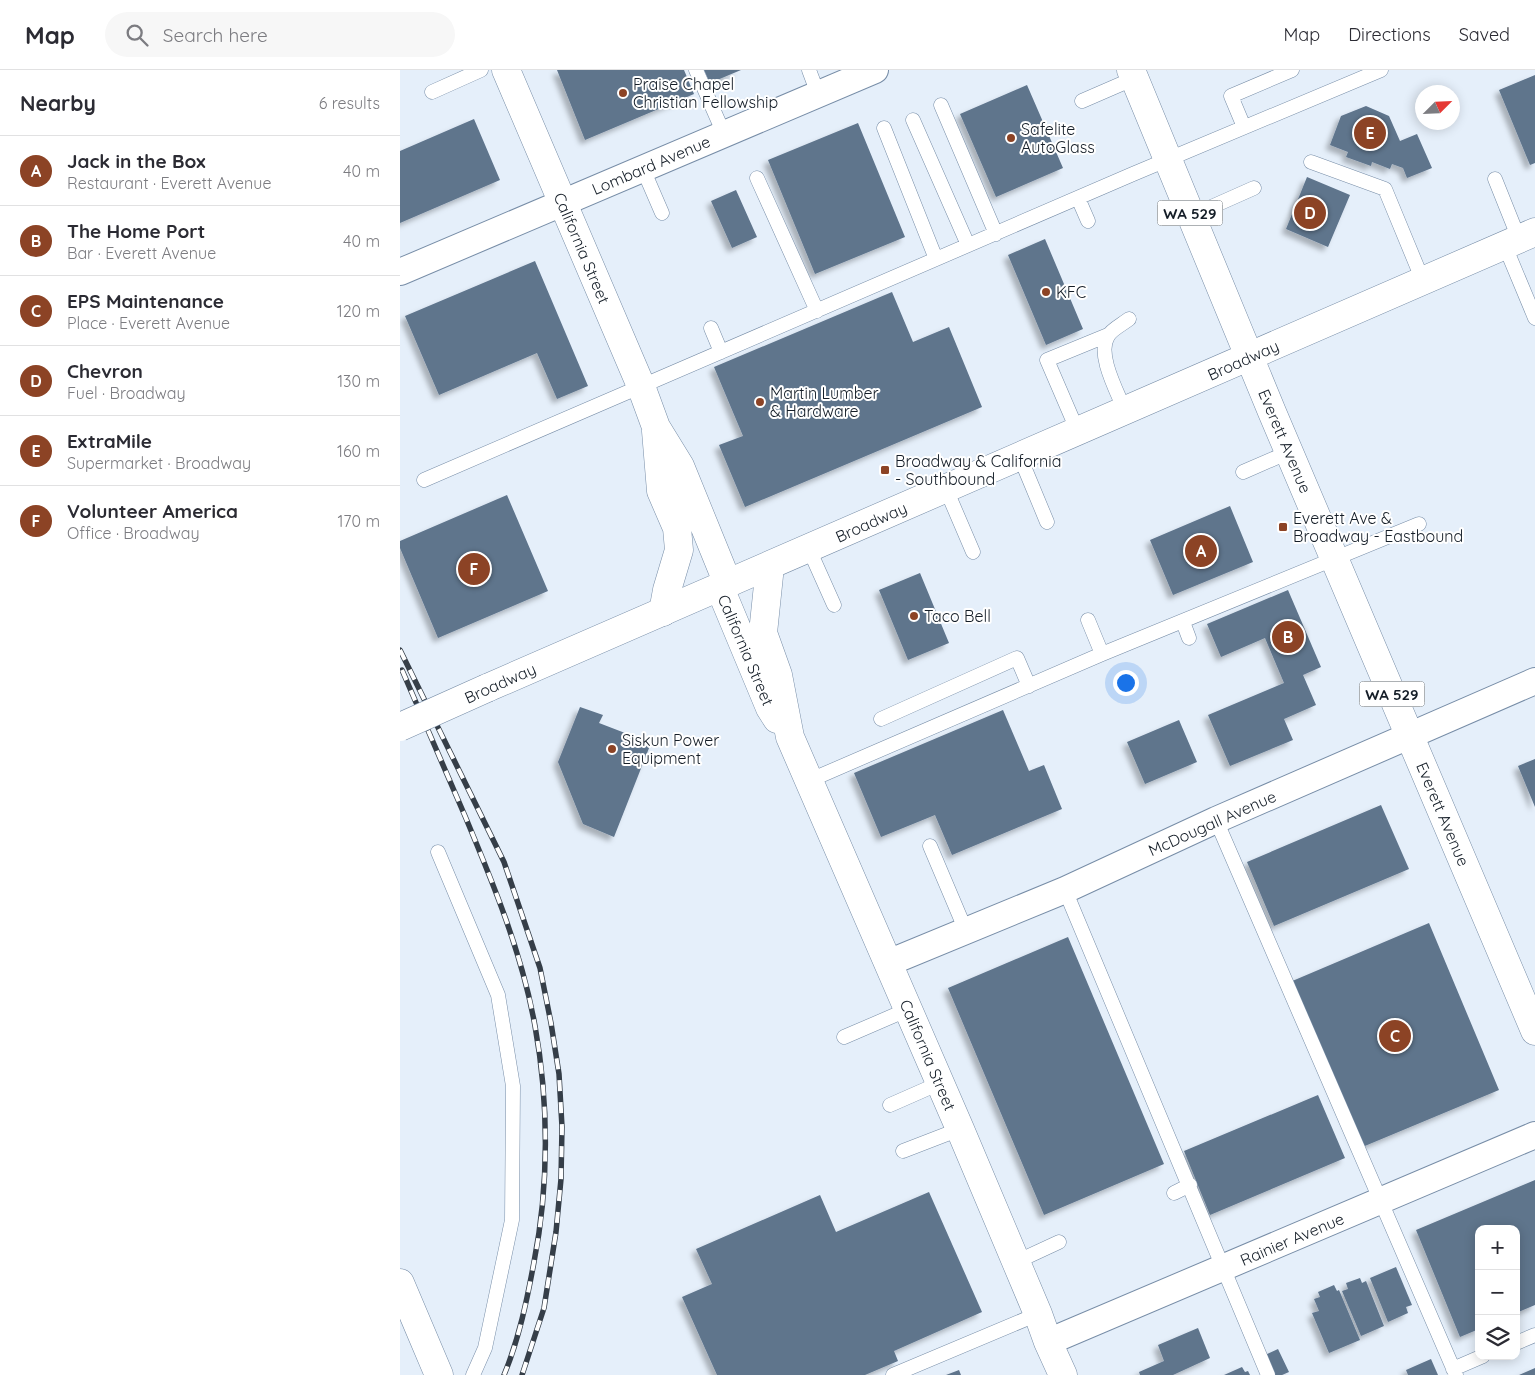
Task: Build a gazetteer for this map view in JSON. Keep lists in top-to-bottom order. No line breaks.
{"streets":{"main road":["WA 529","California Street","Broadway","Everett Avenue"],"street":["Lombard Avenue","McDougall Avenue","Rainier Avenue"]},"crossings":[["Lombard Avenue","California Street"],["California Street","Broadway"],["California Street","McDougall Avenue"],["California Street","Rainier Avenue"],["Broadway","Everett Avenue"],["Everett Avenue","McDougall Avenue"]],"places":{"other":["Praise Chapel Christian Fellowship","Safelite AutoGlass","KFC","Martin Lumber & Hardware","Taco Bell","Siskun Power Equipment"],"transit":["Broadway & California - Southbound","Everett Ave & Broadway - Eastbound"]},"north":"top right","page":{"header":"Map","search":"Search here","nav":["Map","Directions","Saved"],"heading":["Nearby","6 results"],"pins":["E","D","A","F","B","C"],"list":[{"mark":"A","name":"Jack in the Box","note":"Restaurant · Everett Avenue","value":"40 m"},{"mark":"B","name":"The Home Port","note":"Bar · Everett Avenue","value":"40 m"},{"mark":"C","name":"EPS Maintenance","note":"Place · Everett Avenue","value":"120 m"},{"mark":"D","name":"Chevron","note":"Fuel · Broadway","value":"130 m"},{"mark":"E","name":"ExtraMile","note":"Supermarket · Broadway","value":"160 m"},{"mark":"F","name":"Volunteer America","note":"Office · Broadway","value":"170 m"}],"map_buttons":["+","−"]}}
